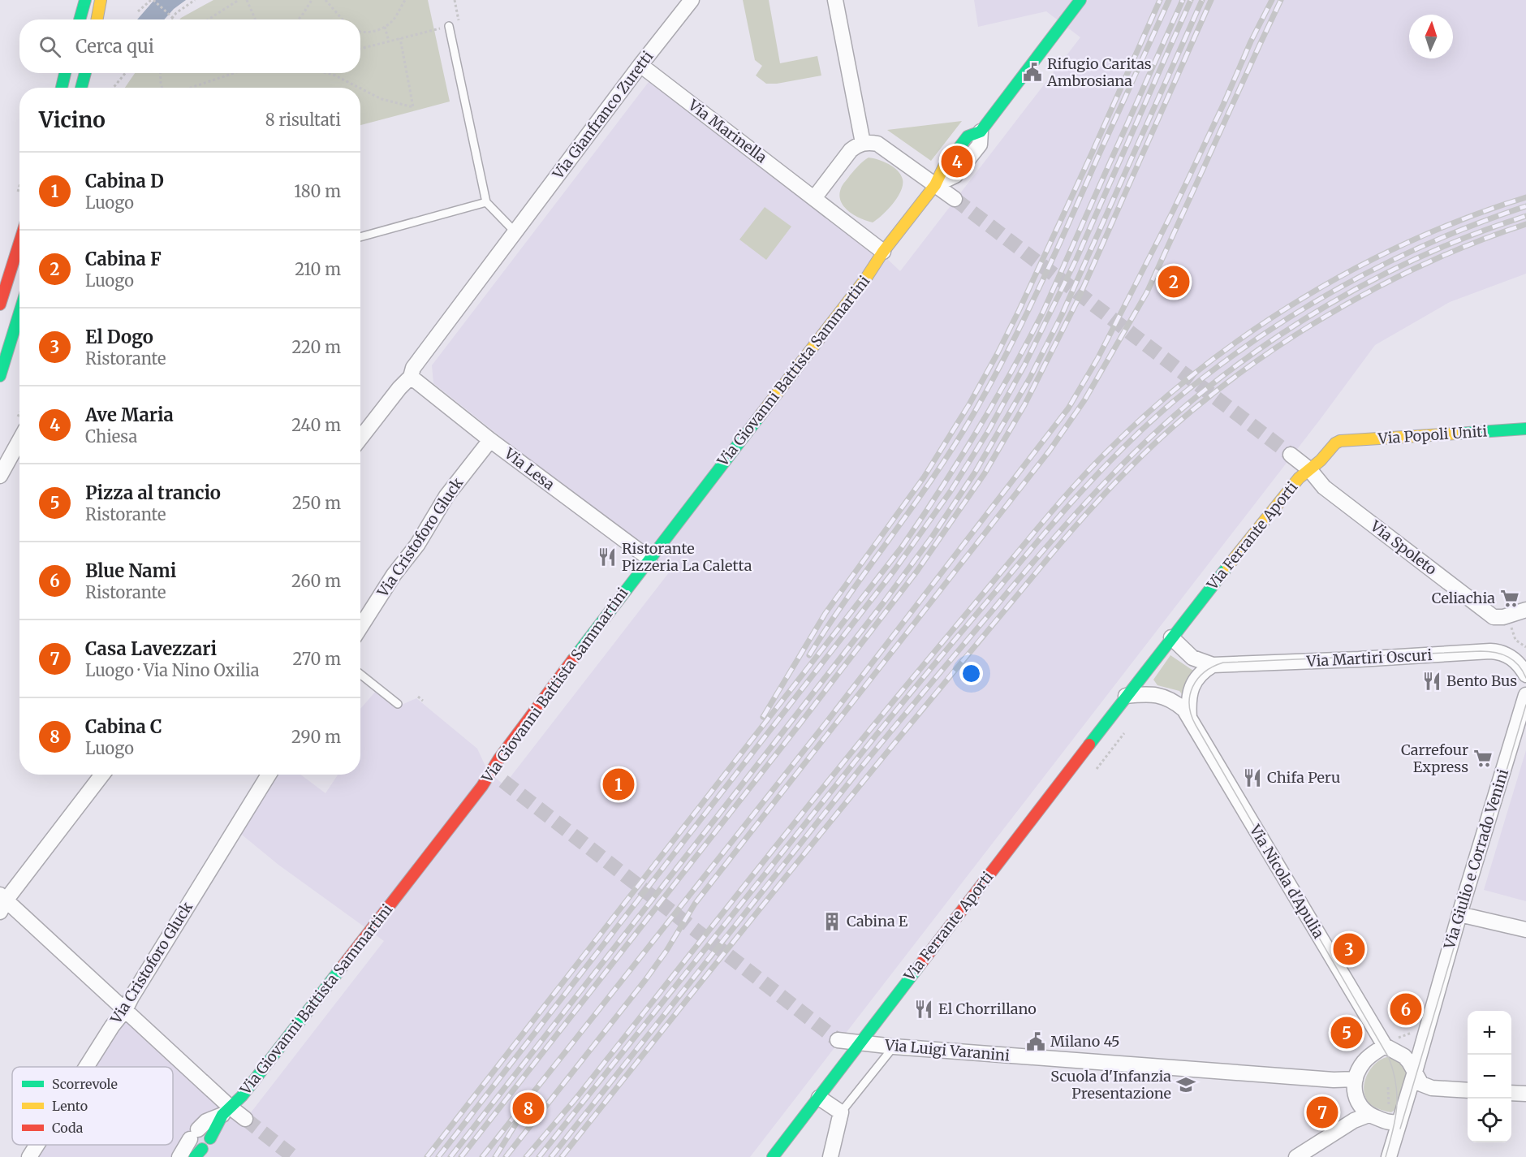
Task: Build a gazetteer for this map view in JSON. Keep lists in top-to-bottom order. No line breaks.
{"streets":{"street":["Via Gianfranco Zuretti","Via Marinella","Via Giovanni Battista Sammartini","Via Popoli Uniti","Via Lesa","Via Ferrante Aporti","Via Cristoforo Gluck","Via Spoleto","Via Martiri Oscuri","Via Giulio e Corrado Venini","Via Nicola d'Apulia","Via Luigi Varanini"]},"crossings":[["Via Gianfranco Zuretti","Via Marinella"],["Via Gianfranco Zuretti","Via Lesa"],["Via Marinella","Via Giovanni Battista Sammartini"],["Via Giovanni Battista Sammartini","Via Lesa"],["Via Popoli Uniti","Via Ferrante Aporti"],["Via Lesa","Via Cristoforo Gluck"],["Via Ferrante Aporti","Via Spoleto"],["Via Ferrante Aporti","Via Luigi Varanini"],["Via Giulio e Corrado Venini","Via Nicola d'Apulia"],["Via Giulio e Corrado Venini","Via Luigi Varanini"],["Via Nicola d'Apulia","Via Luigi Varanini"]],"places":{"public building":["Rifugio Caritas Ambrosiana","Milano 45"],"restaurant":["Ristorante Pizzeria La Caletta","Bento Bus","Chifa Peru","El Chorrillano"],"supermarket":["Celiachia","Carrefour Express"],"building":["Cabina E"],"school or university":["Scuola d'Infanzia Presentazione"]},"legend":["Scorrevole","Lento","Coda"],"north":"top","page":{"search":"Cerca qui","heading":["Vicino","8 risultati"],"pins":["4","2","1","3","6","5","8","7"],"list":[{"mark":"1","name":"Cabina D","note":"Luogo","value":"180 m"},{"mark":"2","name":"Cabina F","note":"Luogo","value":"210 m"},{"mark":"3","name":"El Dogo","note":"Ristorante","value":"220 m"},{"mark":"4","name":"Ave Maria","note":"Chiesa","value":"240 m"},{"mark":"5","name":"Pizza al trancio","note":"Ristorante","value":"250 m"},{"mark":"6","name":"Blue Nami","note":"Ristorante","value":"260 m"},{"mark":"7","name":"Casa Lavezzari","note":"Luogo · Via Nino Oxilia","value":"270 m"},{"mark":"8","name":"Cabina C","note":"Luogo","value":"290 m"}],"map_buttons":["+","−"]}}
